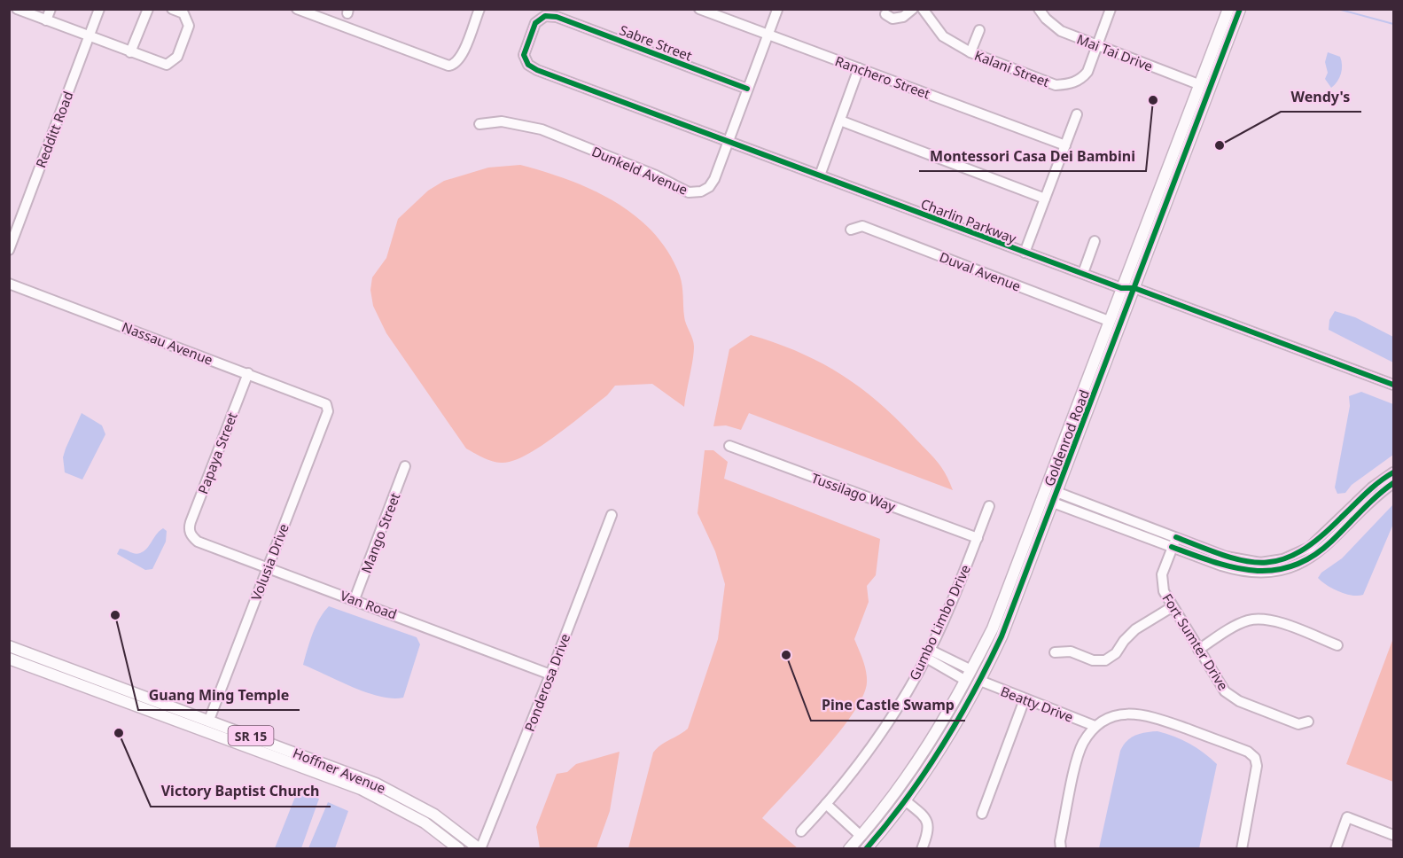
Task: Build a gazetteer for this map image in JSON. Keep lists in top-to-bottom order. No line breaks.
{"streets":{"main road":["Goldenrod Road","SR 15","Hoffner Avenue"],"street":["Sabre Street","Mai Tai Drive","Kalani Street","Ranchero Street","Redditt Road","Dunkeld Avenue","Charlin Parkway","Duval Avenue","Nassau Avenue","Papaya Street","Tussilago Way","Mango Street","Volusia Drive","Van Road","Gumbo Limbo Drive","Fort Sumter Drive","Ponderosa Drive","Beatty Drive"]},"crossings":[["Sabre Street","Dunkeld Avenue"],["Sabre Street","Charlin Parkway"],["Mai Tai Drive","Kalani Street"],["Mai Tai Drive","Goldenrod Road"],["Ranchero Street","Dunkeld Avenue"],["Dunkeld Avenue","Charlin Parkway"],["Charlin Parkway","Goldenrod Road"],["Duval Avenue","Goldenrod Road"],["Nassau Avenue","Papaya Street"],["Nassau Avenue","Volusia Drive"],["Goldenrod Road","Beatty Drive"],["Papaya Street","Van Road"],["Tussilago Way","Gumbo Limbo Drive"],["Mango Street","Van Road"],["Volusia Drive","Van Road"],["Volusia Drive","Hoffner Avenue"],["Van Road","Ponderosa Drive"],["Ponderosa Drive","Hoffner Avenue"]],"places":["Montessori Casa Dei Bambini","Wendy's","Guang Ming Temple","Pine Castle Swamp","Victory Baptist Church"]}
